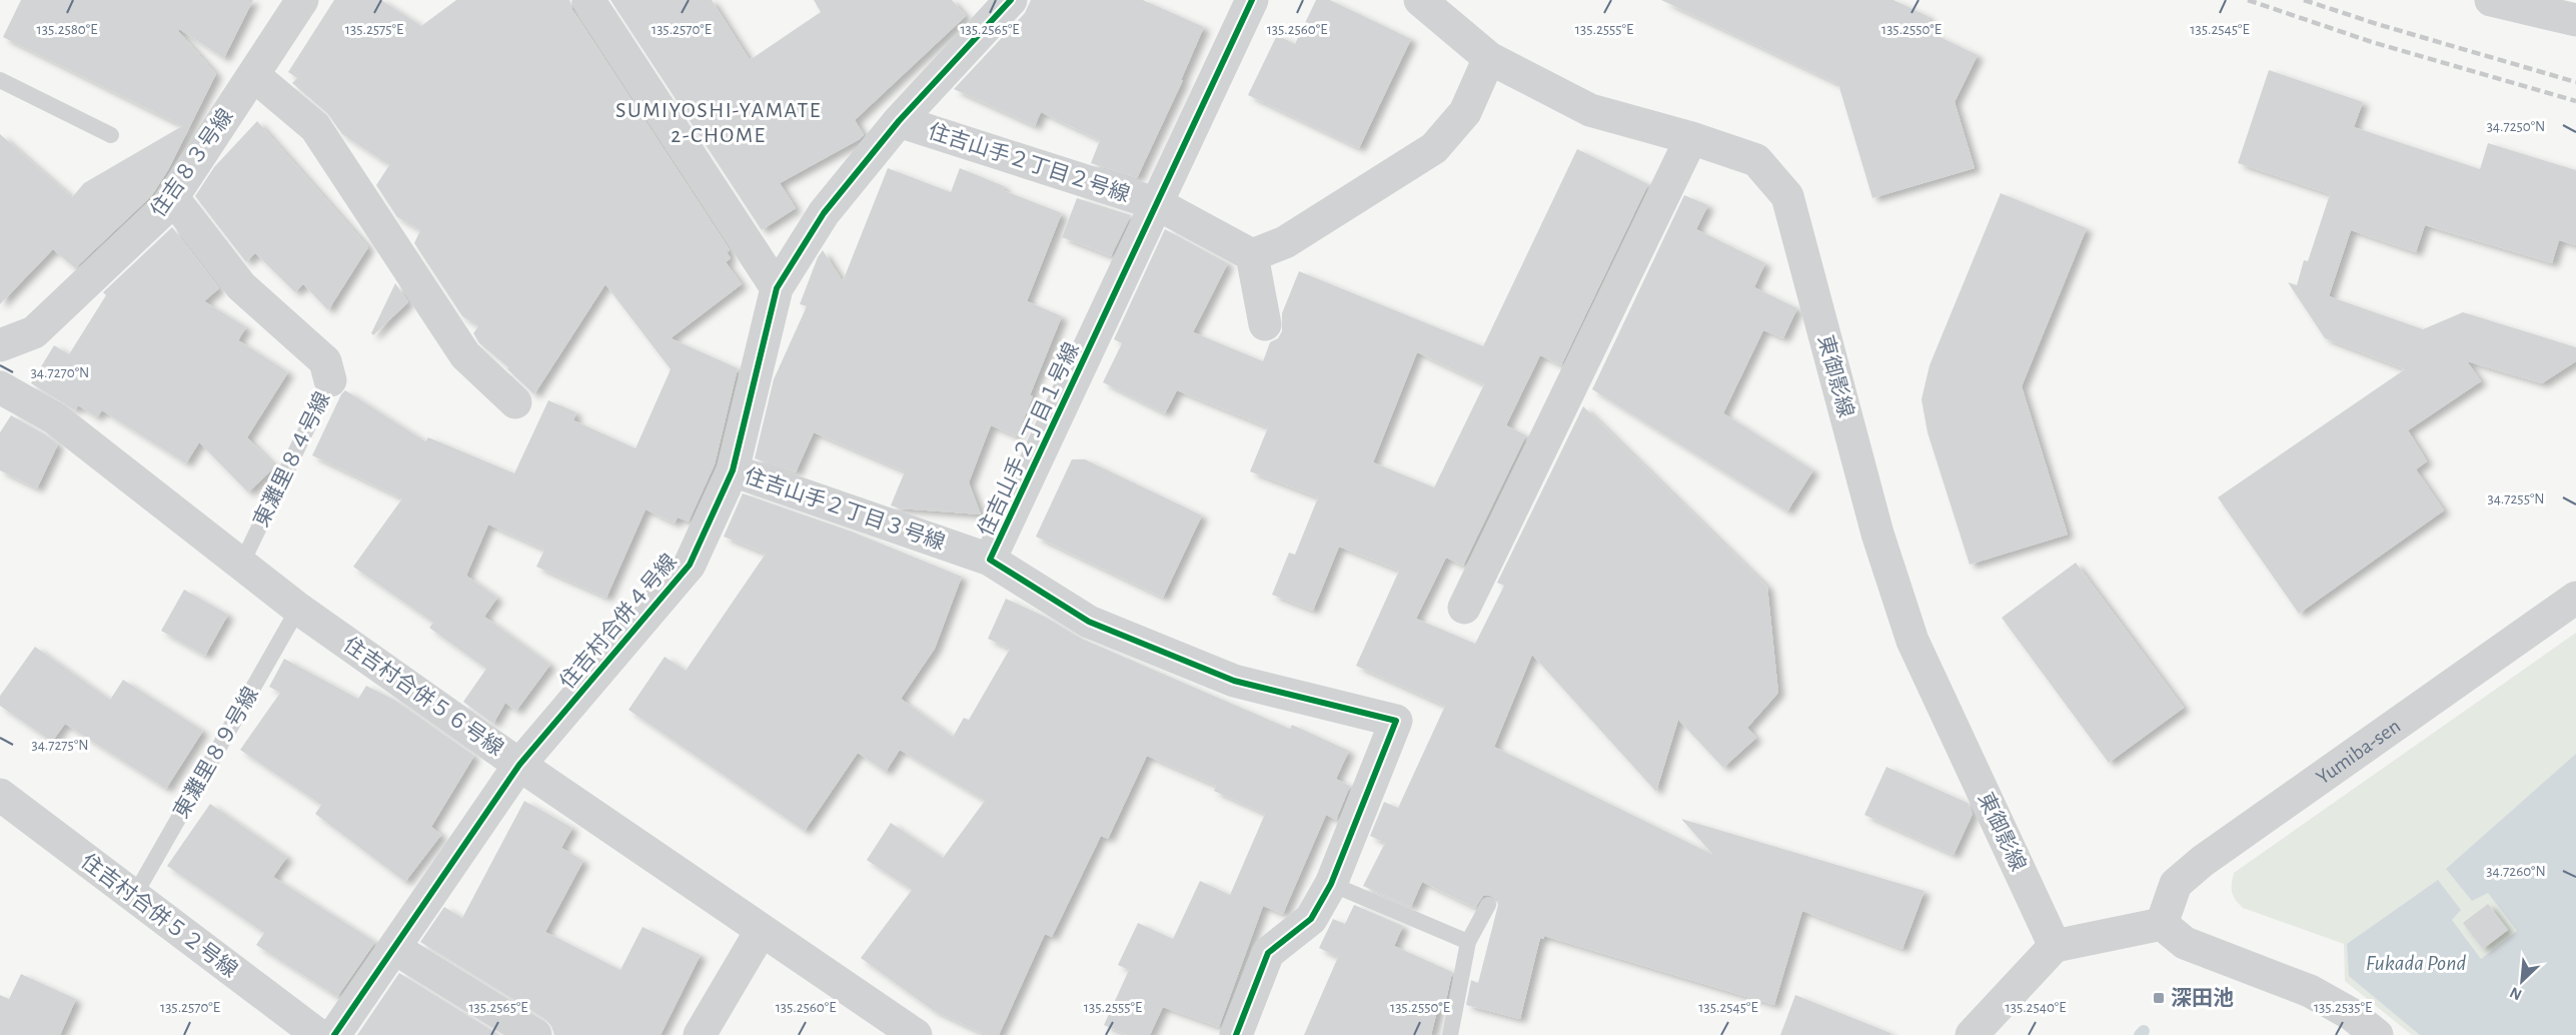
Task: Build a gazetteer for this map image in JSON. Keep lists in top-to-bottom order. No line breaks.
{"streets":{"street":["住吉８３号線","住吉山手２丁目２号線","東御影線","住吉山手２丁目１号線","東灘里８４号線","住吉山手２丁目３号線","住吉村合併４号線","住吉村合併５６号線","Yumiba-sen","住吉村合併５２号線"],"lane":["東灘里８９号線"]},"crossings":[["住吉８３号線","東灘里８４号線"],["住吉山手２丁目２号線","住吉山手２丁目１号線"],["住吉山手２丁目２号線","住吉村合併４号線"],["住吉山手２丁目１号線","住吉山手２丁目３号線"],["東灘里８４号線","住吉村合併５６号線"],["住吉山手２丁目３号線","住吉村合併４号線"],["住吉村合併４号線","住吉村合併５６号線"],["住吉村合併５６号線","東灘里８９号線"],["東灘里８９号線","住吉村合併５２号線"]],"districts":["SUMIYOSHI-YAMATE 2-CHOME"],"water":["Fukada Pond"],"places":{"transit":["深田池"]},"north":"bottom left","coordinates":["135.2580°E","135.2575°E","135.2570°E","135.2565°E","135.2560°E","135.2555°E","135.2550°E","135.2545°E","34.7250°N","34.7270°N","34.7255°N","34.7275°N","34.7260°N","135.2540°E","135.2535°E"]}
